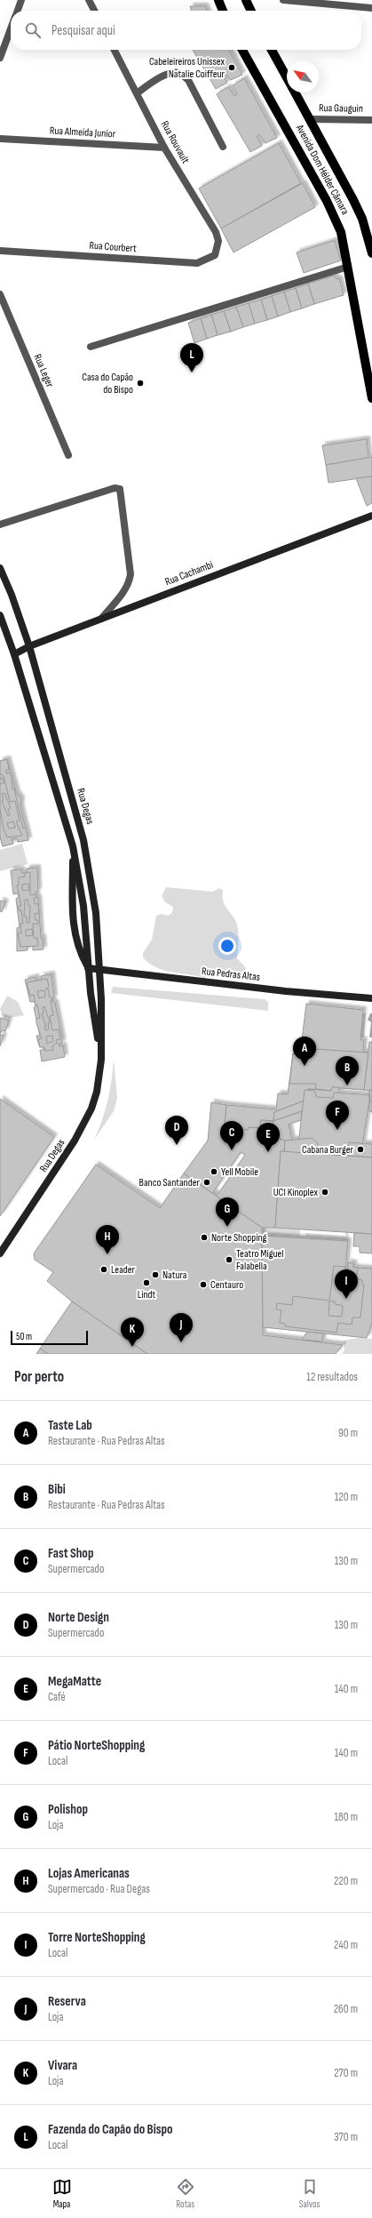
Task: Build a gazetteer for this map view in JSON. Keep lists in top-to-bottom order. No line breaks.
{"streets":{"main road":["Avenida Dom Hélder Câmara","Rua Cachambi","Rua Degas","Rua Pedras Altas"],"street":["Rua Gauguin","Rua Almeida Junior","Rua Rouvault","Rua Courbert","Rua Leger"]},"crossings":[["Rua Gauguin","Avenida Dom Hélder Câmara"],["Rua Almeida Junior","Rua Rouvault"],["Rua Rouvault","Rua Courbert"],["Rua Cachambi","Rua Degas"],["Rua Degas","Rua Pedras Altas"]],"places":["Cabeleireiros Unissex Natalie Coiffeur","Casa do Capão do Bispo","Cabana Burger","Yell Mobile","Banco Santander","UCI Kinoplex","Norte Shopping","Teatro Miguel Falabella","Leader","Natura","Lindt","Centauro"],"scale_bar":"50 m","north":"top left","page":{"search":"Pesquisar aqui","pins":["L","A","B","F","D","C","E","G","H","I","J","K"],"scale":"50 m","heading":["Por perto","12 resultados"],"list":[{"mark":"A","name":"Taste Lab","note":"Restaurante · Rua Pedras Altas","value":"90 m"},{"mark":"B","name":"Bibi","note":"Restaurante · Rua Pedras Altas","value":"120 m"},{"mark":"C","name":"Fast Shop","note":"Supermercado","value":"130 m"},{"mark":"D","name":"Norte Design","note":"Supermercado","value":"130 m"},{"mark":"E","name":"MegaMatte","note":"Café","value":"140 m"},{"mark":"F","name":"Pátio NorteShopping","note":"Local","value":"140 m"},{"mark":"G","name":"Polishop","note":"Loja","value":"180 m"},{"mark":"H","name":"Lojas Americanas","note":"Supermercado · Rua Degas","value":"220 m"},{"mark":"I","name":"Torre NorteShopping","note":"Local","value":"240 m"},{"mark":"J","name":"Reserva","note":"Loja","value":"260 m"},{"mark":"K","name":"Vivara","note":"Loja","value":"270 m"},{"mark":"L","name":"Fazenda do Capão do Bispo","note":"Local","value":"370 m"}],"nav":["Mapa","Rotas","Salvos"]}}
